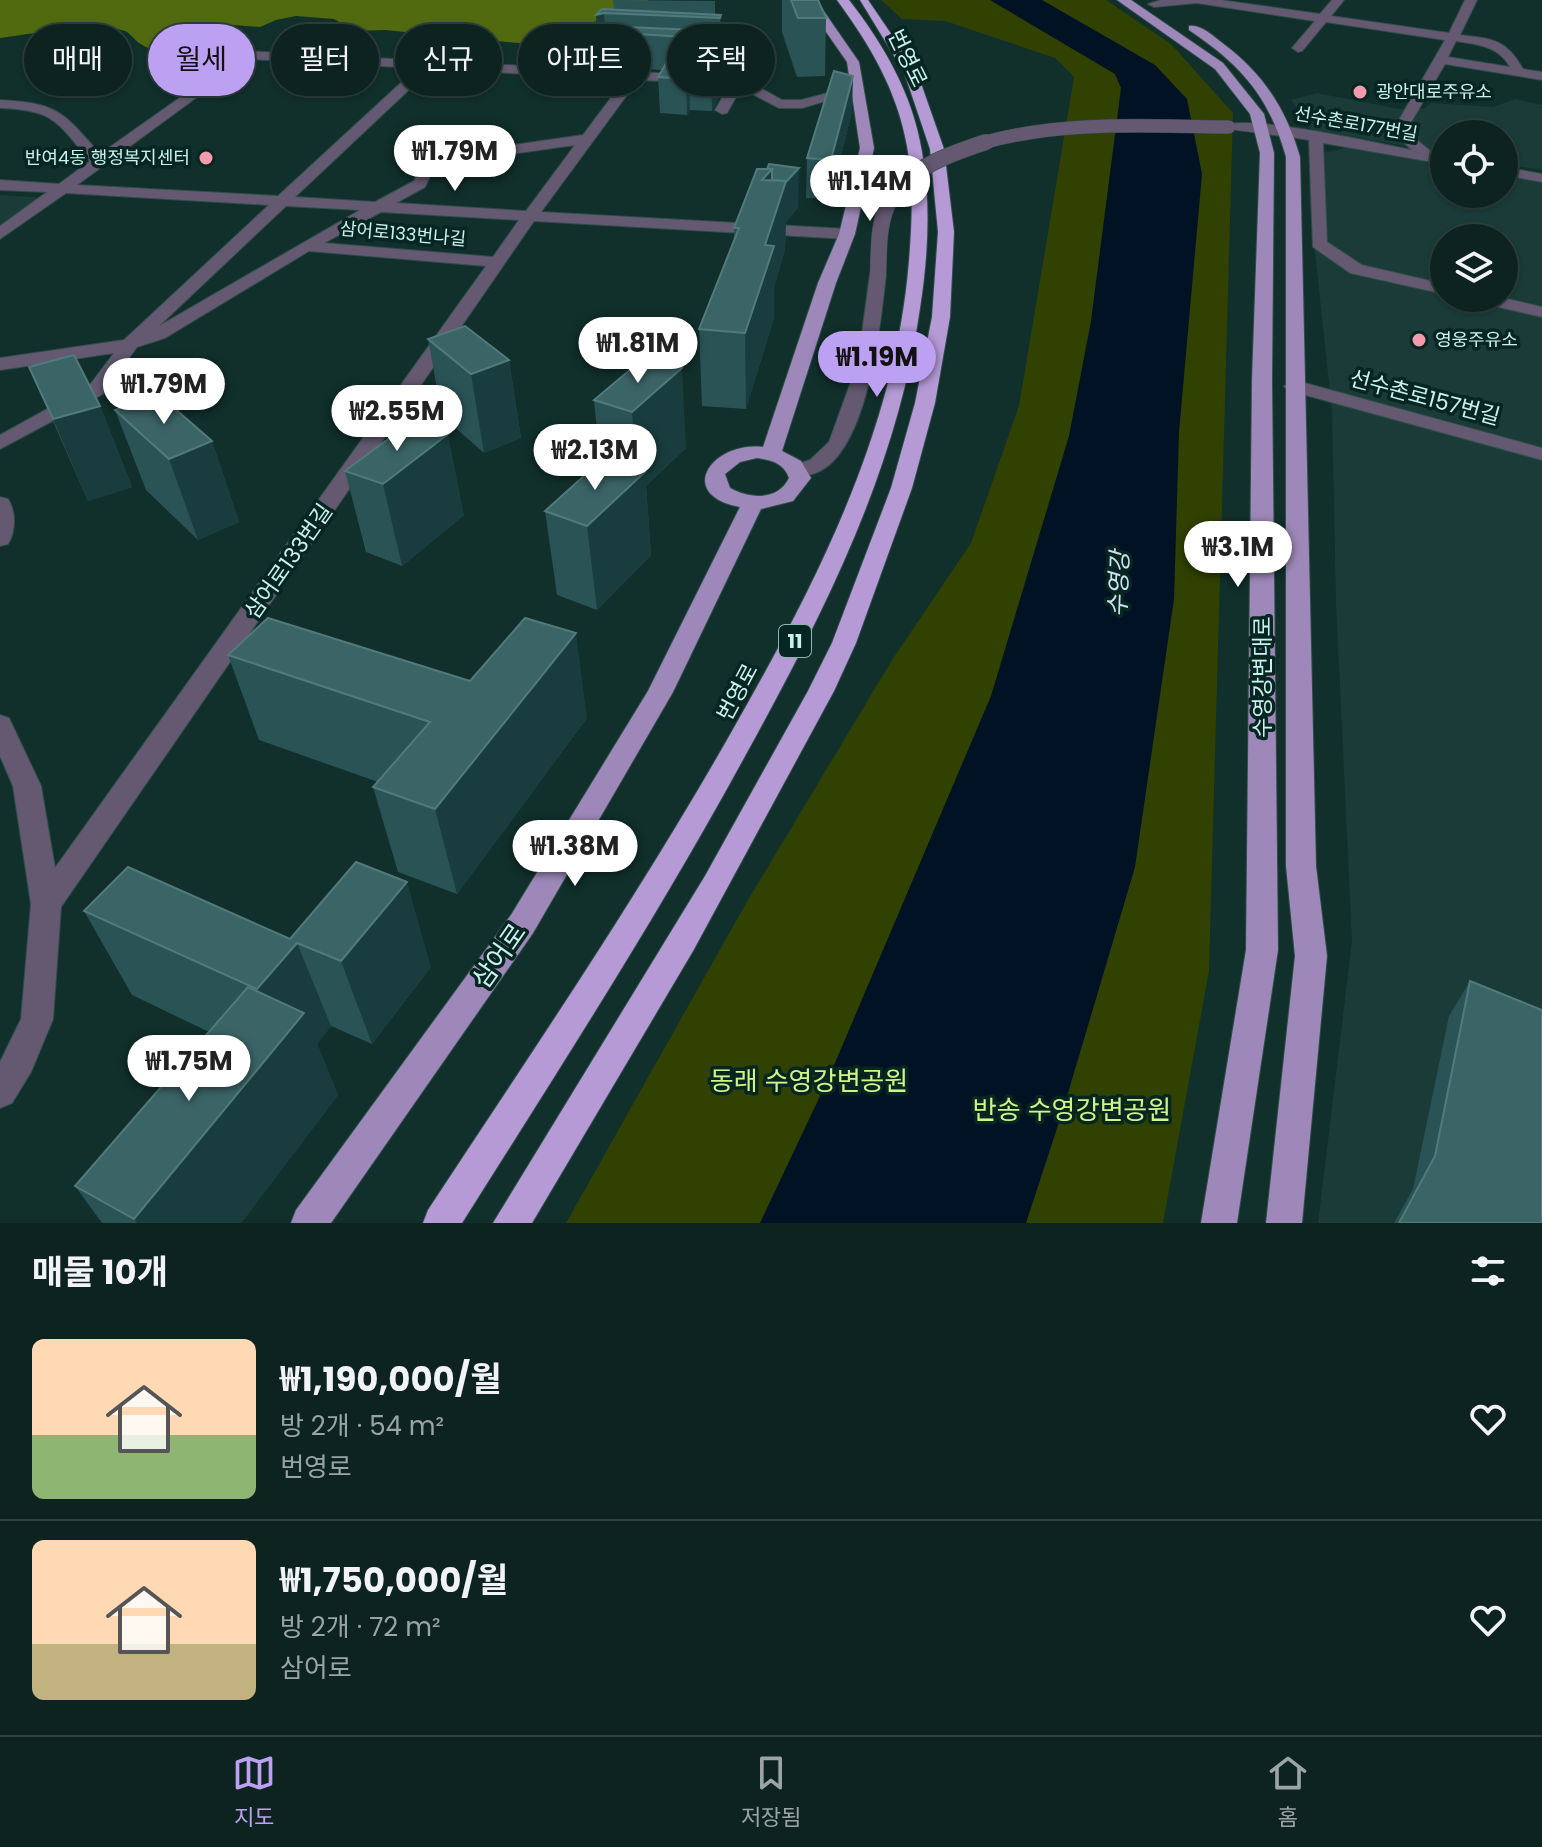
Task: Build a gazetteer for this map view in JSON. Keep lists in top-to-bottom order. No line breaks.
{"streets":{"highway":["번영로","11"],"main road":["수영강변대로","삼어로"],"street":["선수촌로177번길","삼어로133번나길","선수촌로157번길","삼어로133번길"]},"crossings":[["선수촌로177번길","수영강변대로"],["선수촌로177번길","삼어로"],["삼어로133번나길","삼어로133번길"],["선수촌로157번길","수영강변대로"]],"water":["수영강"],"parks":["동래 수영강변공원","반송 수영강변공원"],"places":["광안대로주유소","반여4동 행정복지센터","영웅주유소"],"page":{"chip":["매매","월세","필터","신규","아파트","주택"],"price":["₩1.79M","₩1.14M","₩1.81M","₩1.19M","₩1.79M","₩2.55M","₩2.13M","₩3.1M","₩1.38M","₩1.75M"],"heading":"매물 10개","list":[{"name":"₩1,190,000/월","note":"방 2개 · 54 m² · 번영로"},{"name":"₩1,750,000/월","note":"방 2개 · 72 m² · 삼어로"}],"tabs":["지도","저장됨","홈"]}}
